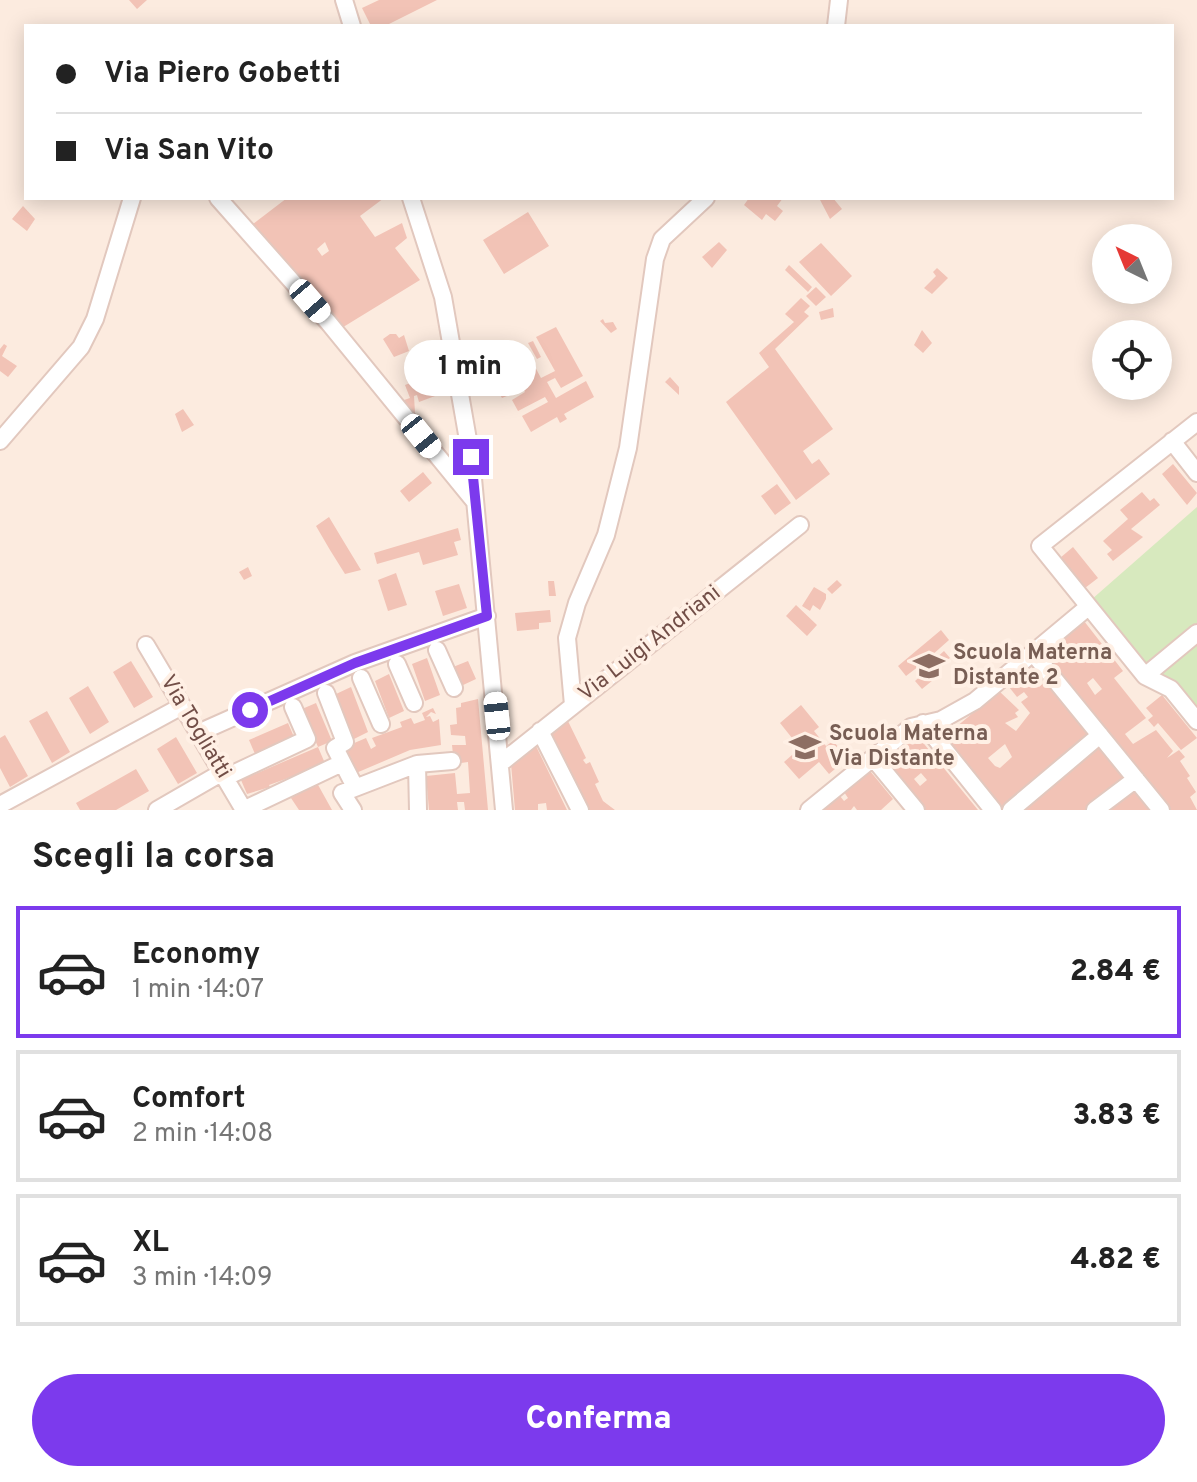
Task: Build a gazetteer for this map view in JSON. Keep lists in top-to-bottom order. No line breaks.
{"streets":{"street":["Via Luigi Andriani","Via Togliatti"]},"places":{"school or university":["Scuola Materna Distante 2","Scuola Materna Via Distante"]},"north":"top left","page":{"banner":["Via Piero Gobetti","Via San Vito"],"bubble":"1 min","heading":"Scegli la corsa","list":[{"name":"Economy","note":"1 min · 14:07","value":"2.84 €"},{"name":"Comfort","note":"2 min · 14:08","value":"3.83 €"},{"name":"XL","note":"3 min · 14:09","value":"4.82 €"}],"buttons":"Conferma"}}
